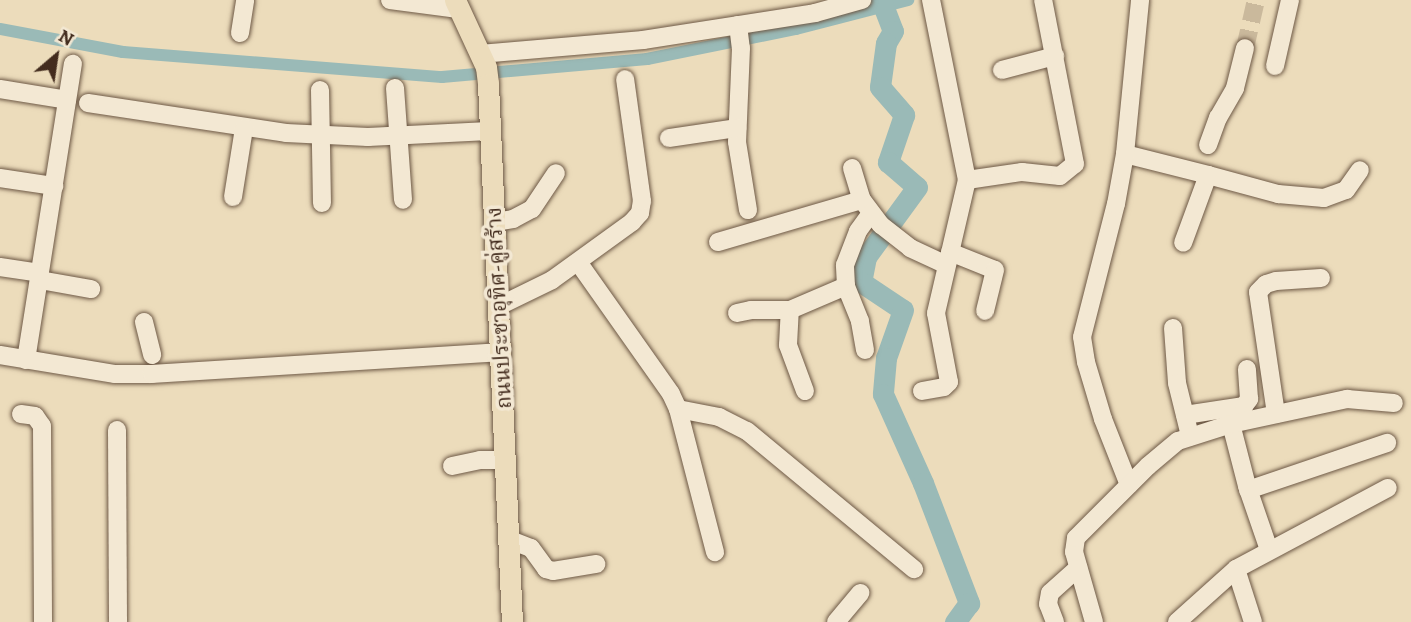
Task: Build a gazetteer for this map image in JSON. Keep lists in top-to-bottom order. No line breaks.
{"streets":{"main road":["ถนนประชาอุทิศ-คู่สร้าง"]},"north":"top right"}
